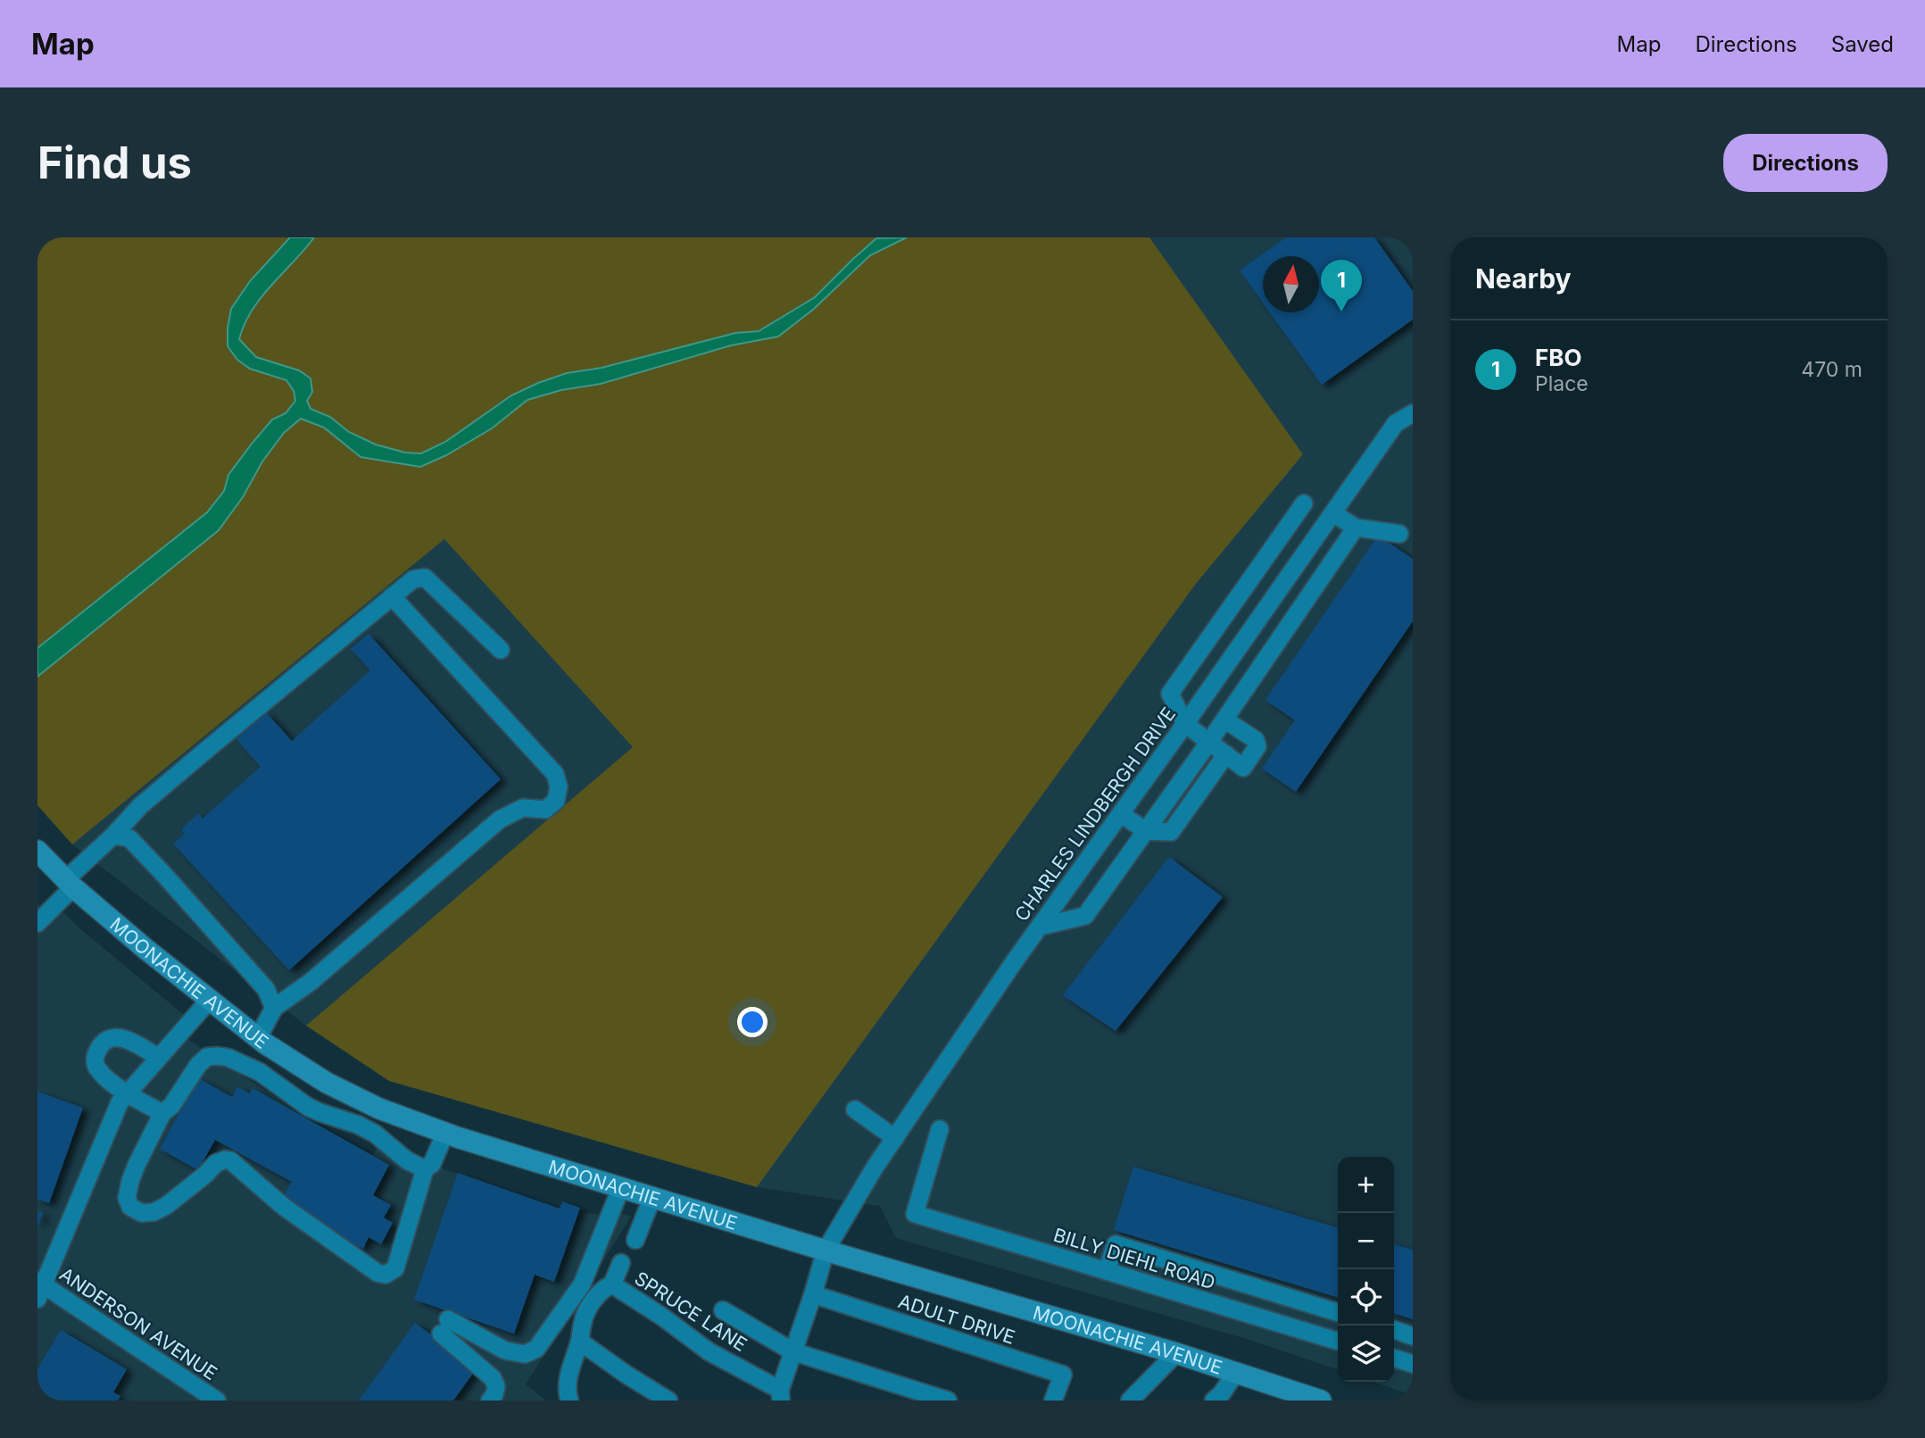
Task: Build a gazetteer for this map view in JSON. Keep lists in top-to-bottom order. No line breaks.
{"streets":{"main road":["MOONACHIE AVENUE"],"street":["CHARLES LINDBERGH DRIVE","BILLY DIEHL ROAD","SPRUCE LANE","ADULT DRIVE","ANDERSON AVENUE"]},"crossings":[["CHARLES LINDBERGH DRIVE","MOONACHIE AVENUE"],["CHARLES LINDBERGH DRIVE","SPRUCE LANE"],["CHARLES LINDBERGH DRIVE","ADULT DRIVE"]],"north":"top","page":{"header":"Map","nav":["Map","Directions","Saved"],"buttons":"Directions","title":"Find us","heading":"Nearby","pins":"1","list":[{"mark":"1","name":"FBO","note":"Place","value":"470 m"}],"map_buttons":["+","−"]}}
